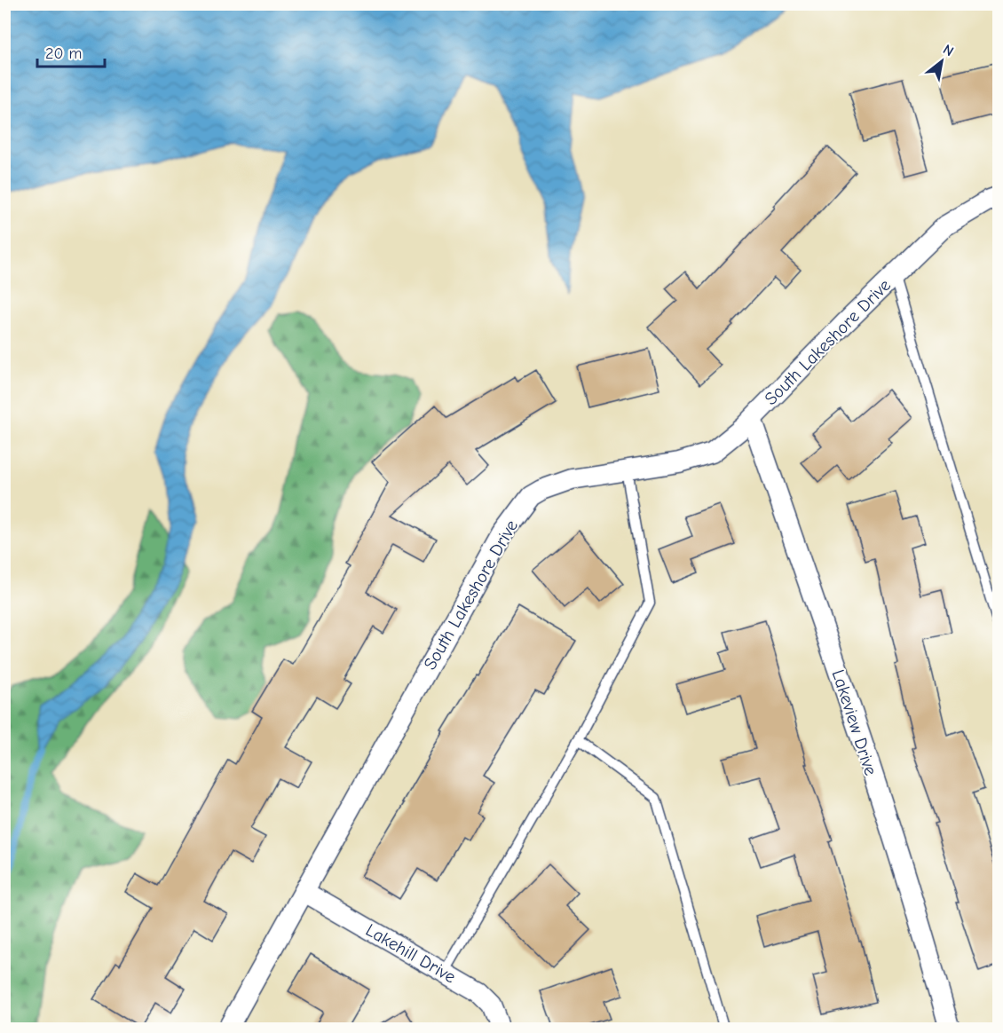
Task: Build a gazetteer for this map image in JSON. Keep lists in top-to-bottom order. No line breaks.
{"streets":{"street":["South Lakeshore Drive","Lakeview Drive","Lakehill Drive"]},"crossings":[["South Lakeshore Drive","Lakeview Drive"],["South Lakeshore Drive","Lakehill Drive"]],"scale_bar":"20 m","north":"top right"}
